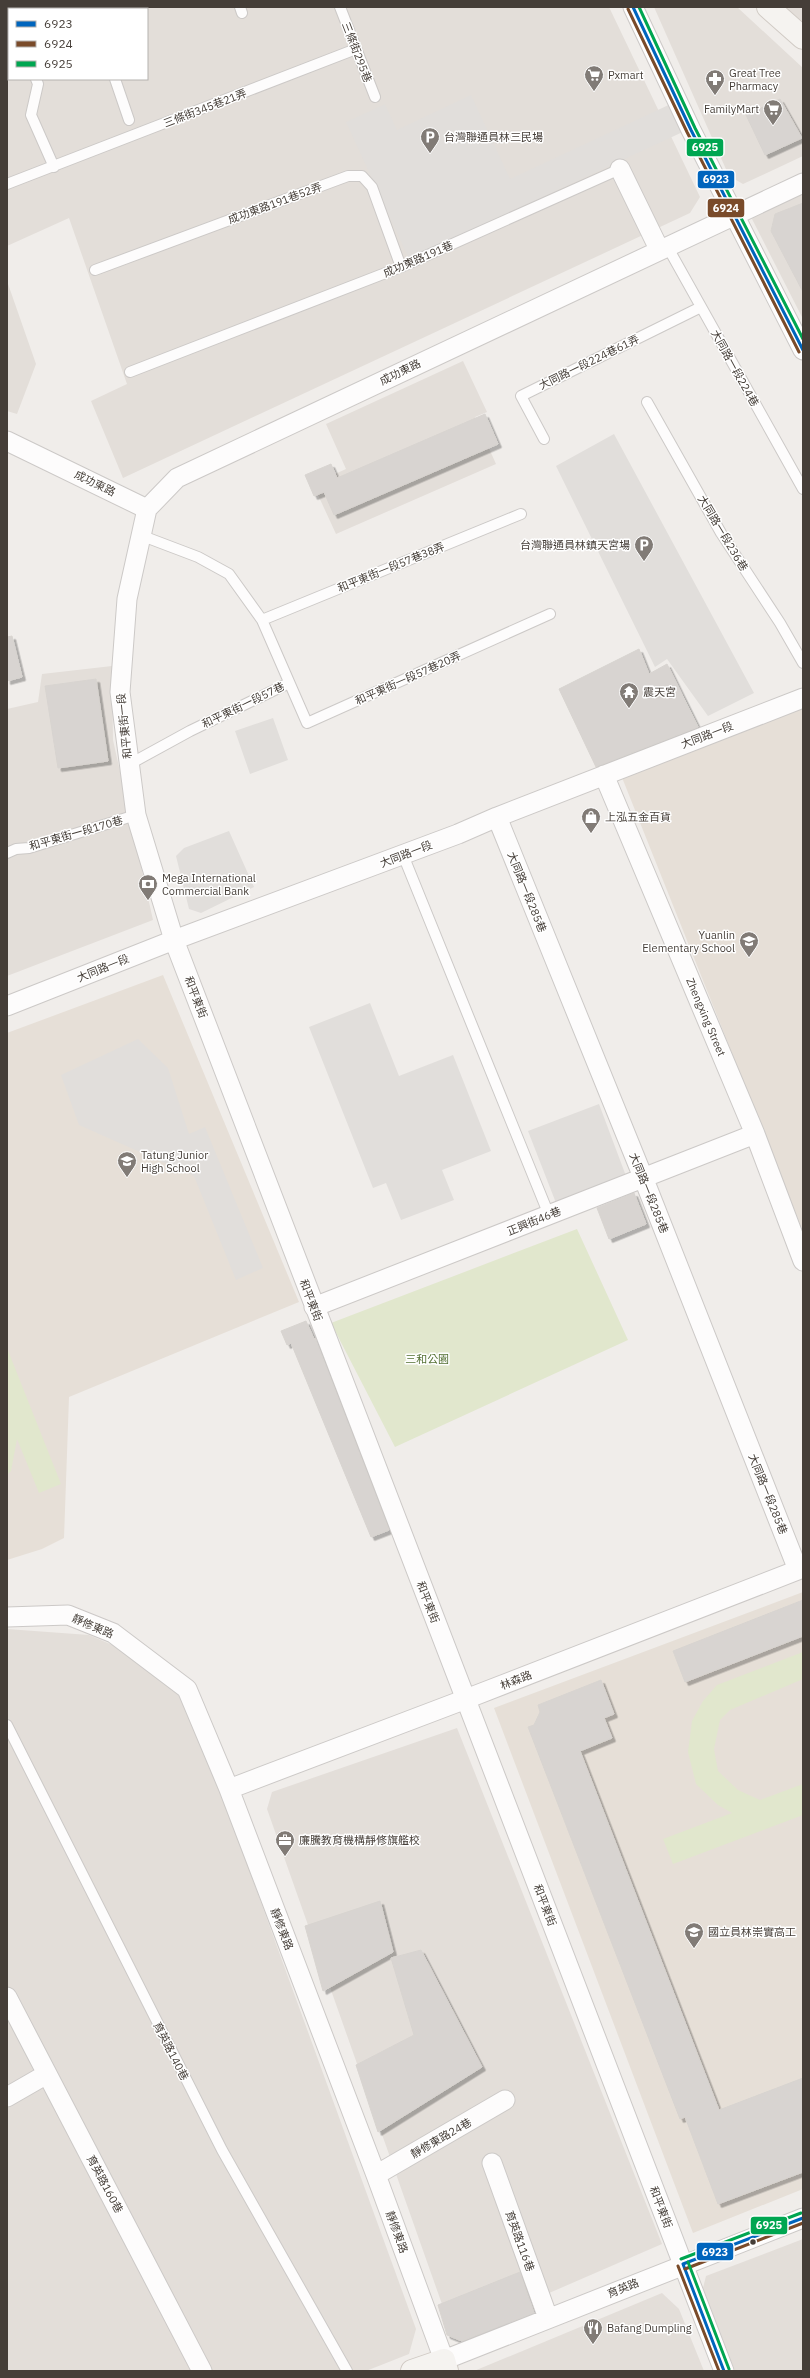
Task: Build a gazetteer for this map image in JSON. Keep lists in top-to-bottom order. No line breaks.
{"streets":{"street":["成功東路191巷","成功東路","和平東街一段","大同路一段","大同路一段285巷","和平東街","Zhengxing Street","正興街46巷","靜修東路","林森路","靜修東路24巷","育英路160巷","育英路116巷","育英路"],"lane":["三條街295巷","三條街345巷21弄","成功東路191巷52弄","大同路一段224巷61弄","大同路一段224巷","大同路一段236巷","和平東街一段57巷38弄","和平東街一段57巷20弄","和平東街一段57巷","和平東街一段170巷","育英路140巷"]},"crossings":[["三條街295巷","三條街345巷21弄"],["成功東路191巷52弄","成功東路191巷"],["成功東路191巷","大同路一段224巷"],["成功東路191巷","成功東路"],["大同路一段224巷61弄","大同路一段224巷"],["大同路一段224巷","成功東路"],["成功東路","和平東街一段"],["和平東街一段57巷38弄","和平東街一段57巷"],["和平東街一段57巷20弄","和平東街一段57巷"],["和平東街一段57巷","和平東街一段"],["和平東街一段","大同路一段"],["和平東街一段","和平東街一段170巷"],["和平東街一段","和平東街"],["大同路一段","大同路一段285巷"],["大同路一段","和平東街"],["大同路一段","Zhengxing Street"],["大同路一段285巷","正興街46巷"],["大同路一段285巷","林森路"],["和平東街","正興街46巷"],["和平東街","林森路"],["和平東街","育英路"],["Zhengxing Street","正興街46巷"],["靜修東路","林森路"],["靜修東路","靜修東路24巷"],["靜修東路","育英路"],["育英路116巷","育英路"]],"parks":["三和公園"],"places":{"supermarket":["Pxmart","FamilyMart"],"pharmacy":["Great Tree Pharmacy"],"parking":["台灣聯通員林三民場","台灣聯通員林鎮天宮場"],"temple":["震天宮"],"shop":["上泓五金百貨"],"bank":["Mega International Commercial Bank"],"school or university":["Yuanlin Elementary School","Tatung Junior High School","國立員林崇實高工"],"office":["廉騰教育機構靜修旗艦校"],"restaurant":["Bafang Dumpling"]},"lines":["transit line 6923","transit line 6925","transit line 6924"],"legend":["6923","6924","6925"]}
